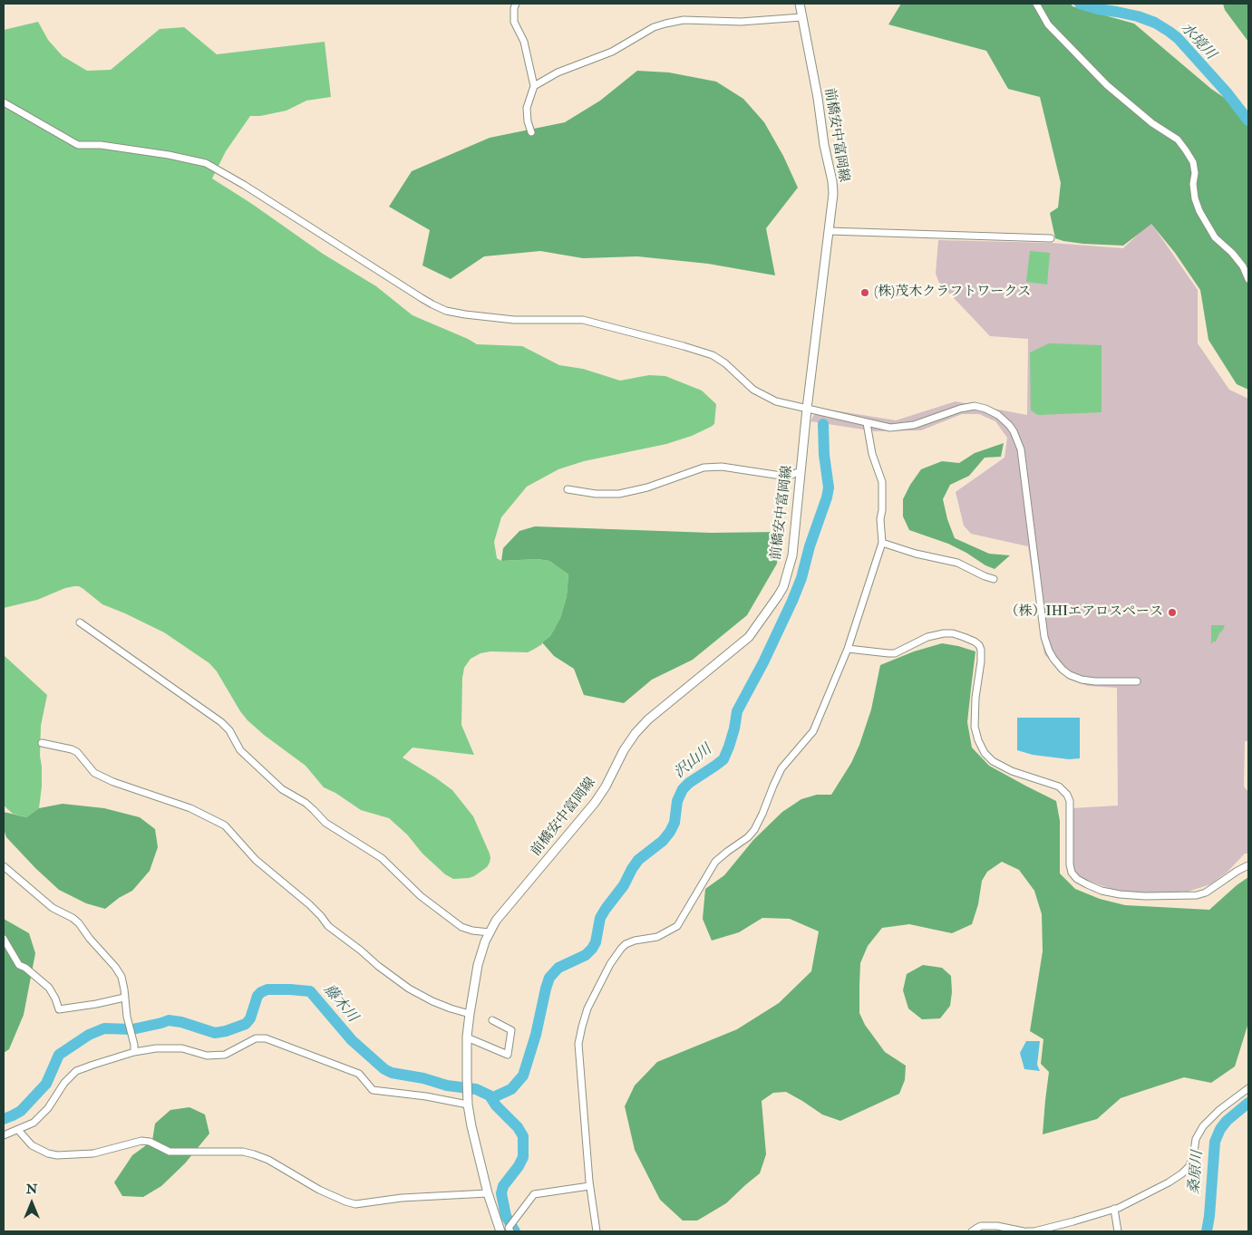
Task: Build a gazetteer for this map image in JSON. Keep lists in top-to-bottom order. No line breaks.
{"streets":{"main road":["前橋安中富岡線"]},"water":["水境川","沢山川","藤木川","桑原川"],"places":["(株)茂木クラフトワークス","（株）IHIエアロスペース"],"north":"top"}
